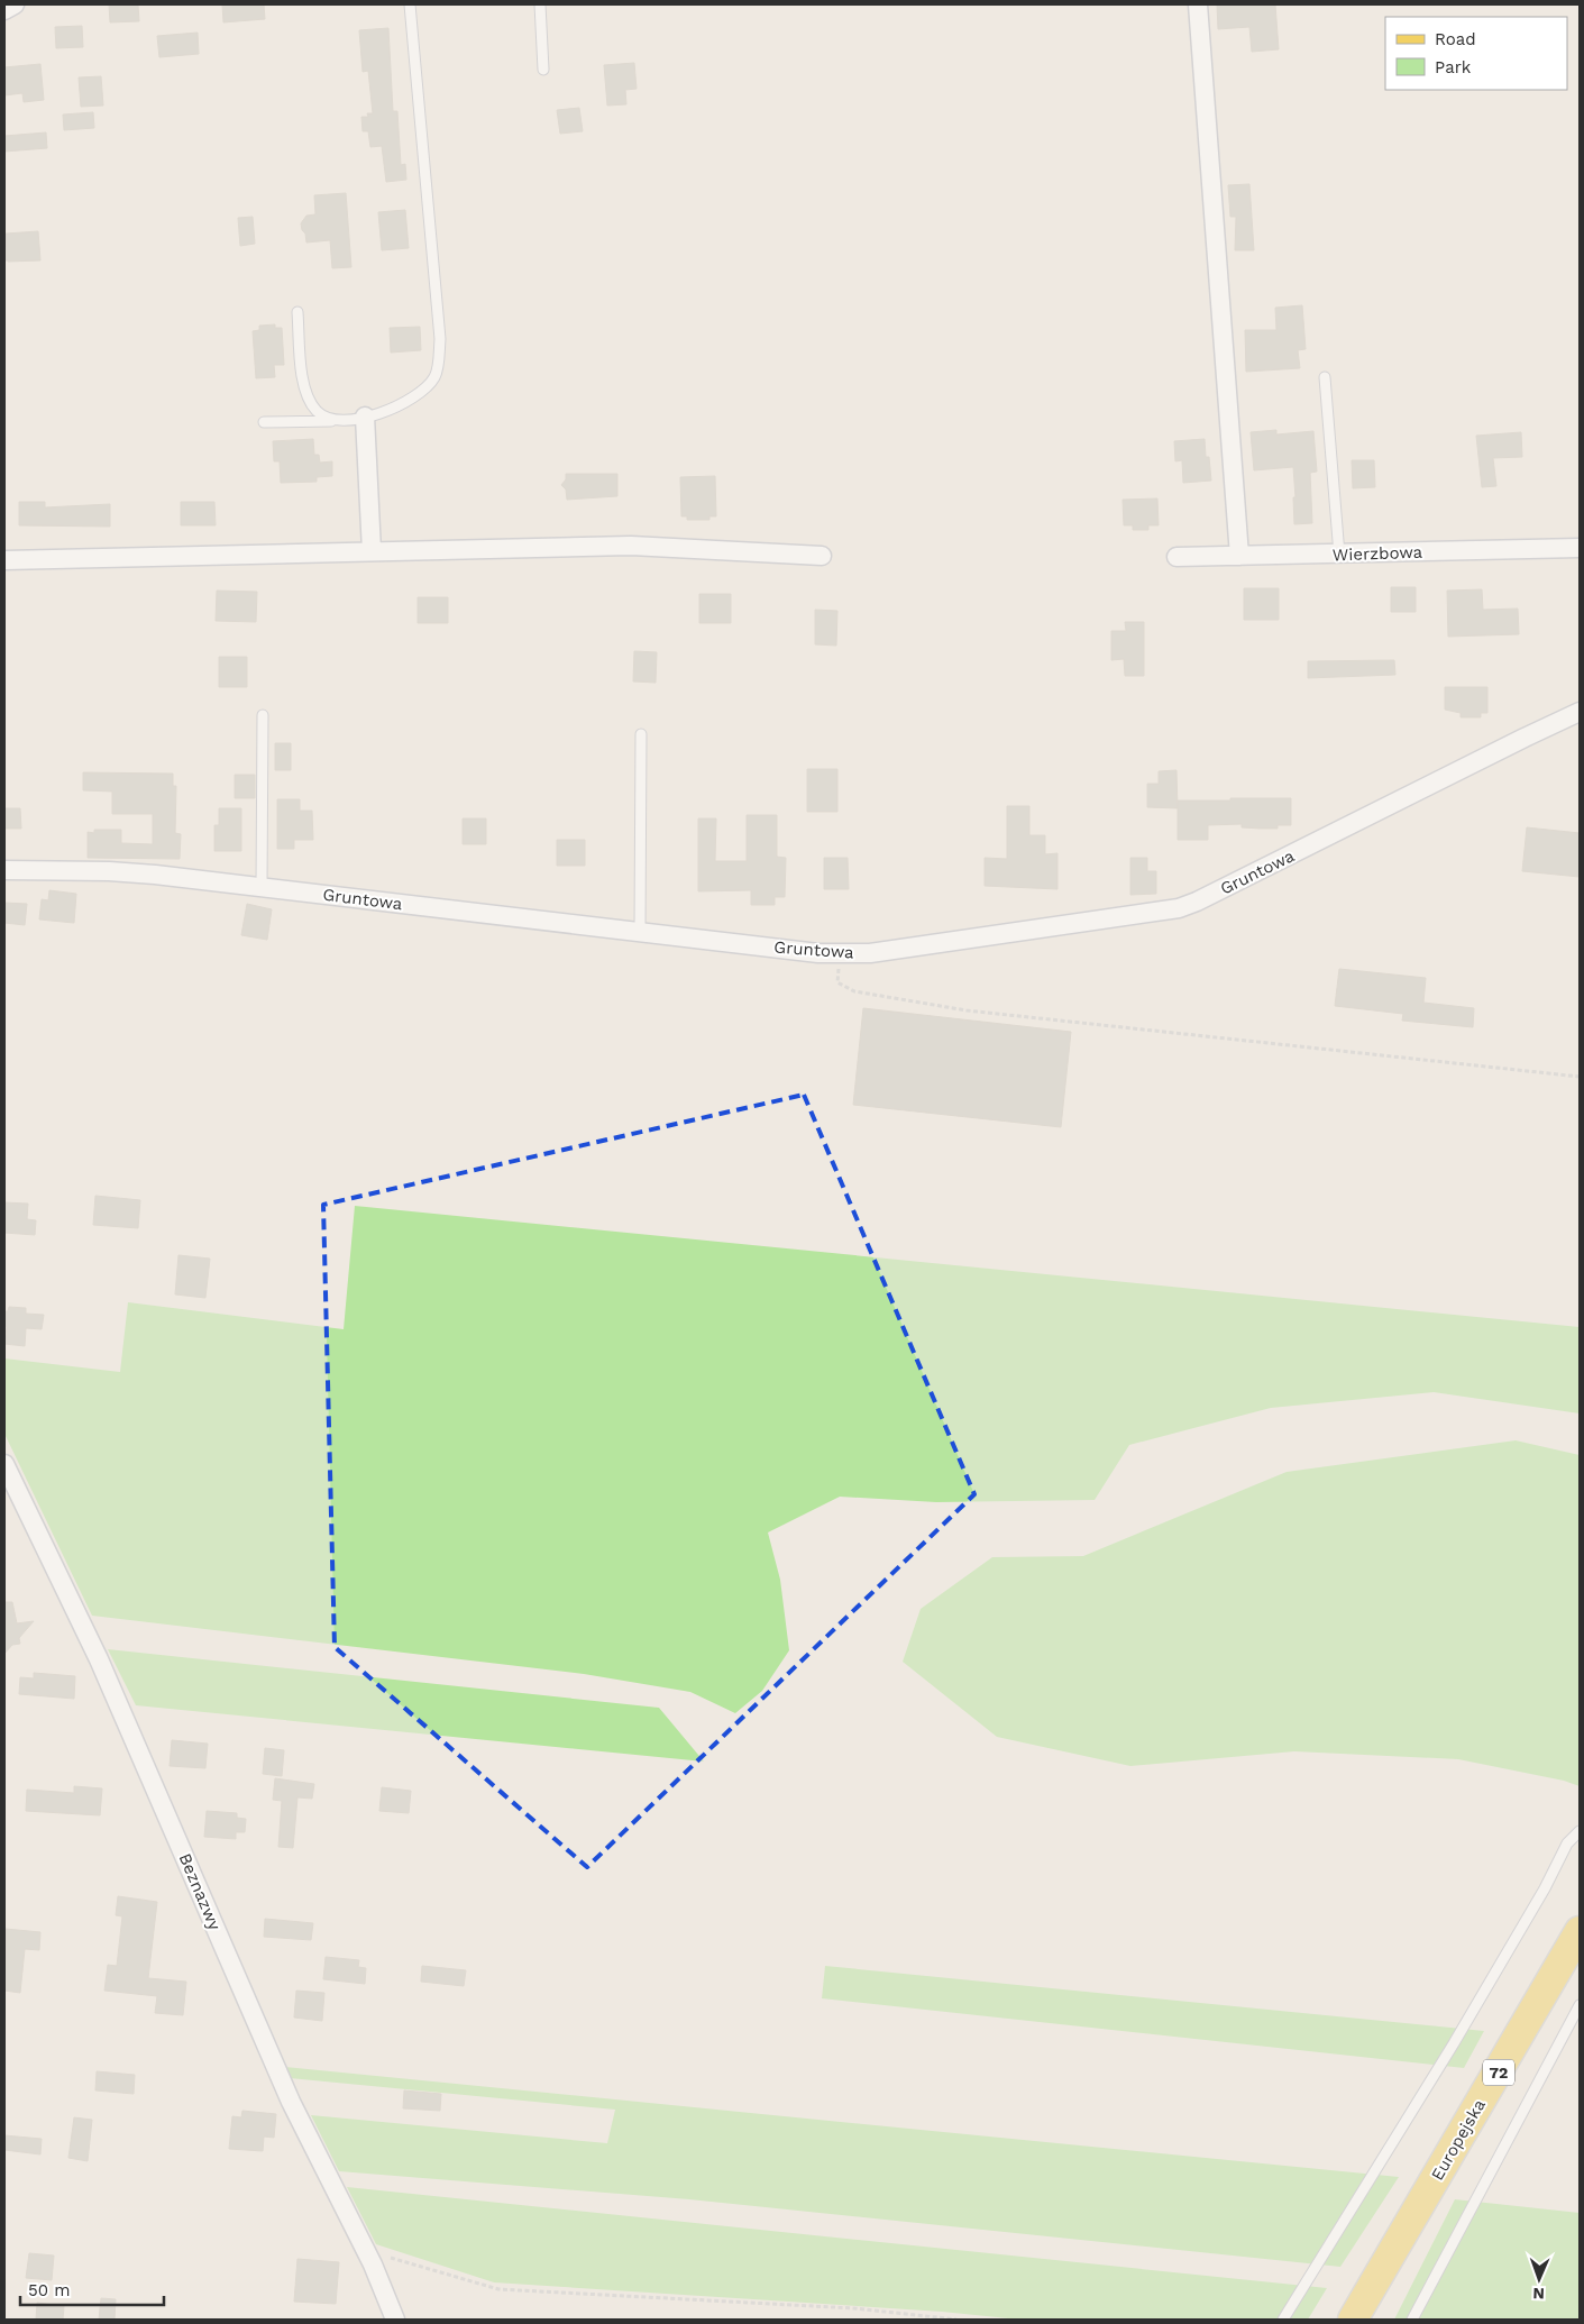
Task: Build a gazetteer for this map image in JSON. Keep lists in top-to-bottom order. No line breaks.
{"streets":{"main road":["72","Europejska"],"street":["Wierzbowa","Gruntowa","Beznazwy"]},"legend":["Road","Park"],"scale_bar":"50 m","north":"bottom"}
